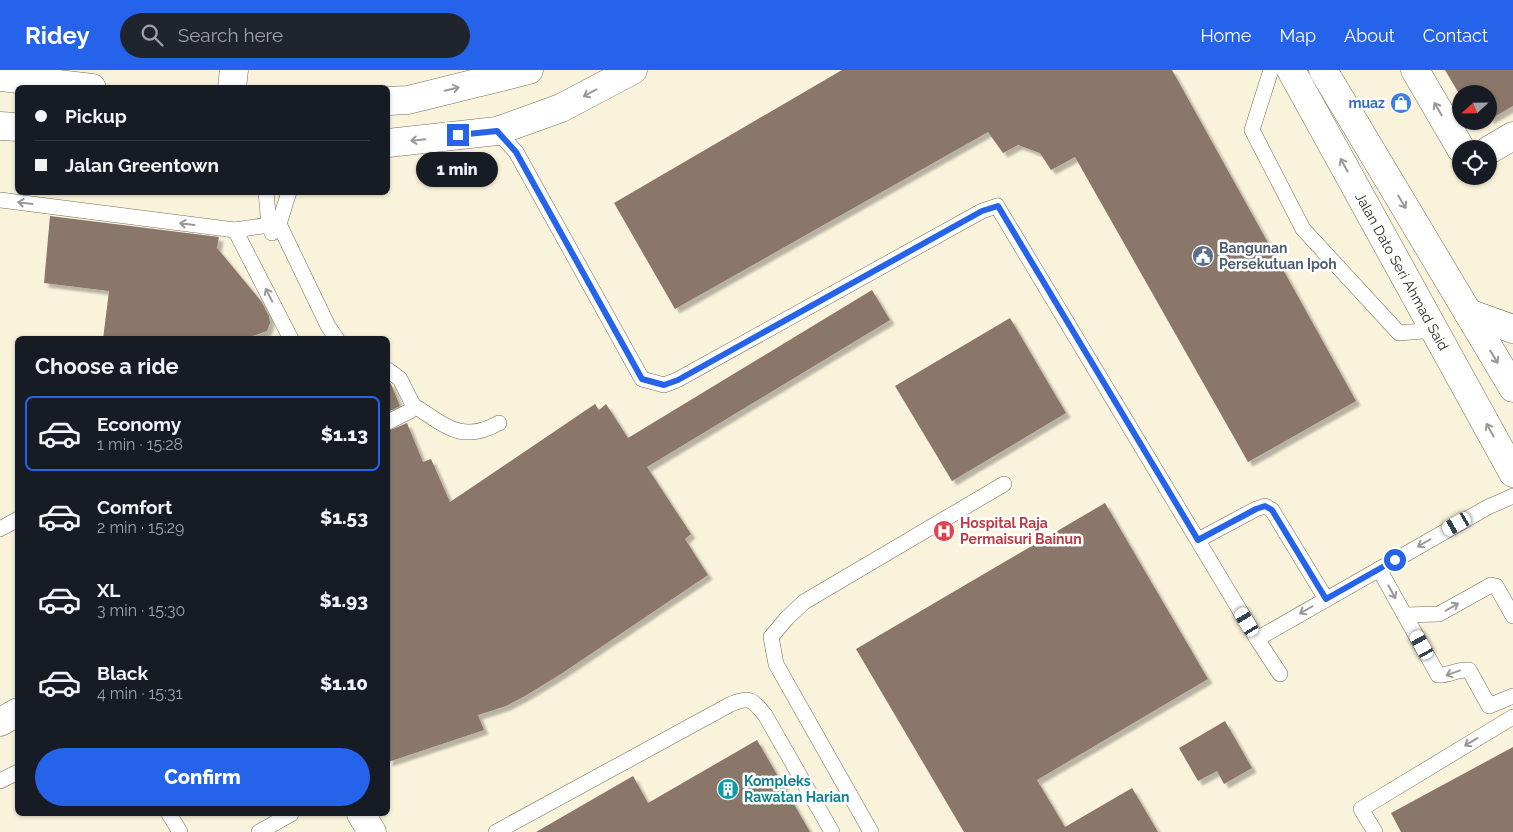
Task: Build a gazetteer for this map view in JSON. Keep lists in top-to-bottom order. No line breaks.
{"streets":{"main road":["Jalan Dato Seri Ahmad Said"]},"places":{"shop":["muaz"],"public building":["Bangunan Persekutuan Ipoh"],"hospital":["Hospital Raja Permaisuri Bainun"],"building":["Kompleks Rawatan Harian"]},"north":"left","page":{"header":"Ridey","search":"Search here","nav":["Home","Map","About","Contact"],"banner":["Pickup","Jalan Greentown"],"bubble":"1 min","heading":"Choose a ride","list":[{"name":"Economy","note":"1 min · 15:28","value":"$1.13"},{"name":"Comfort","note":"2 min · 15:29","value":"$1.53"},{"name":"XL","note":"3 min · 15:30","value":"$1.93"},{"name":"Black","note":"4 min · 15:31","value":"$1.10"}],"buttons":"Confirm"}}
